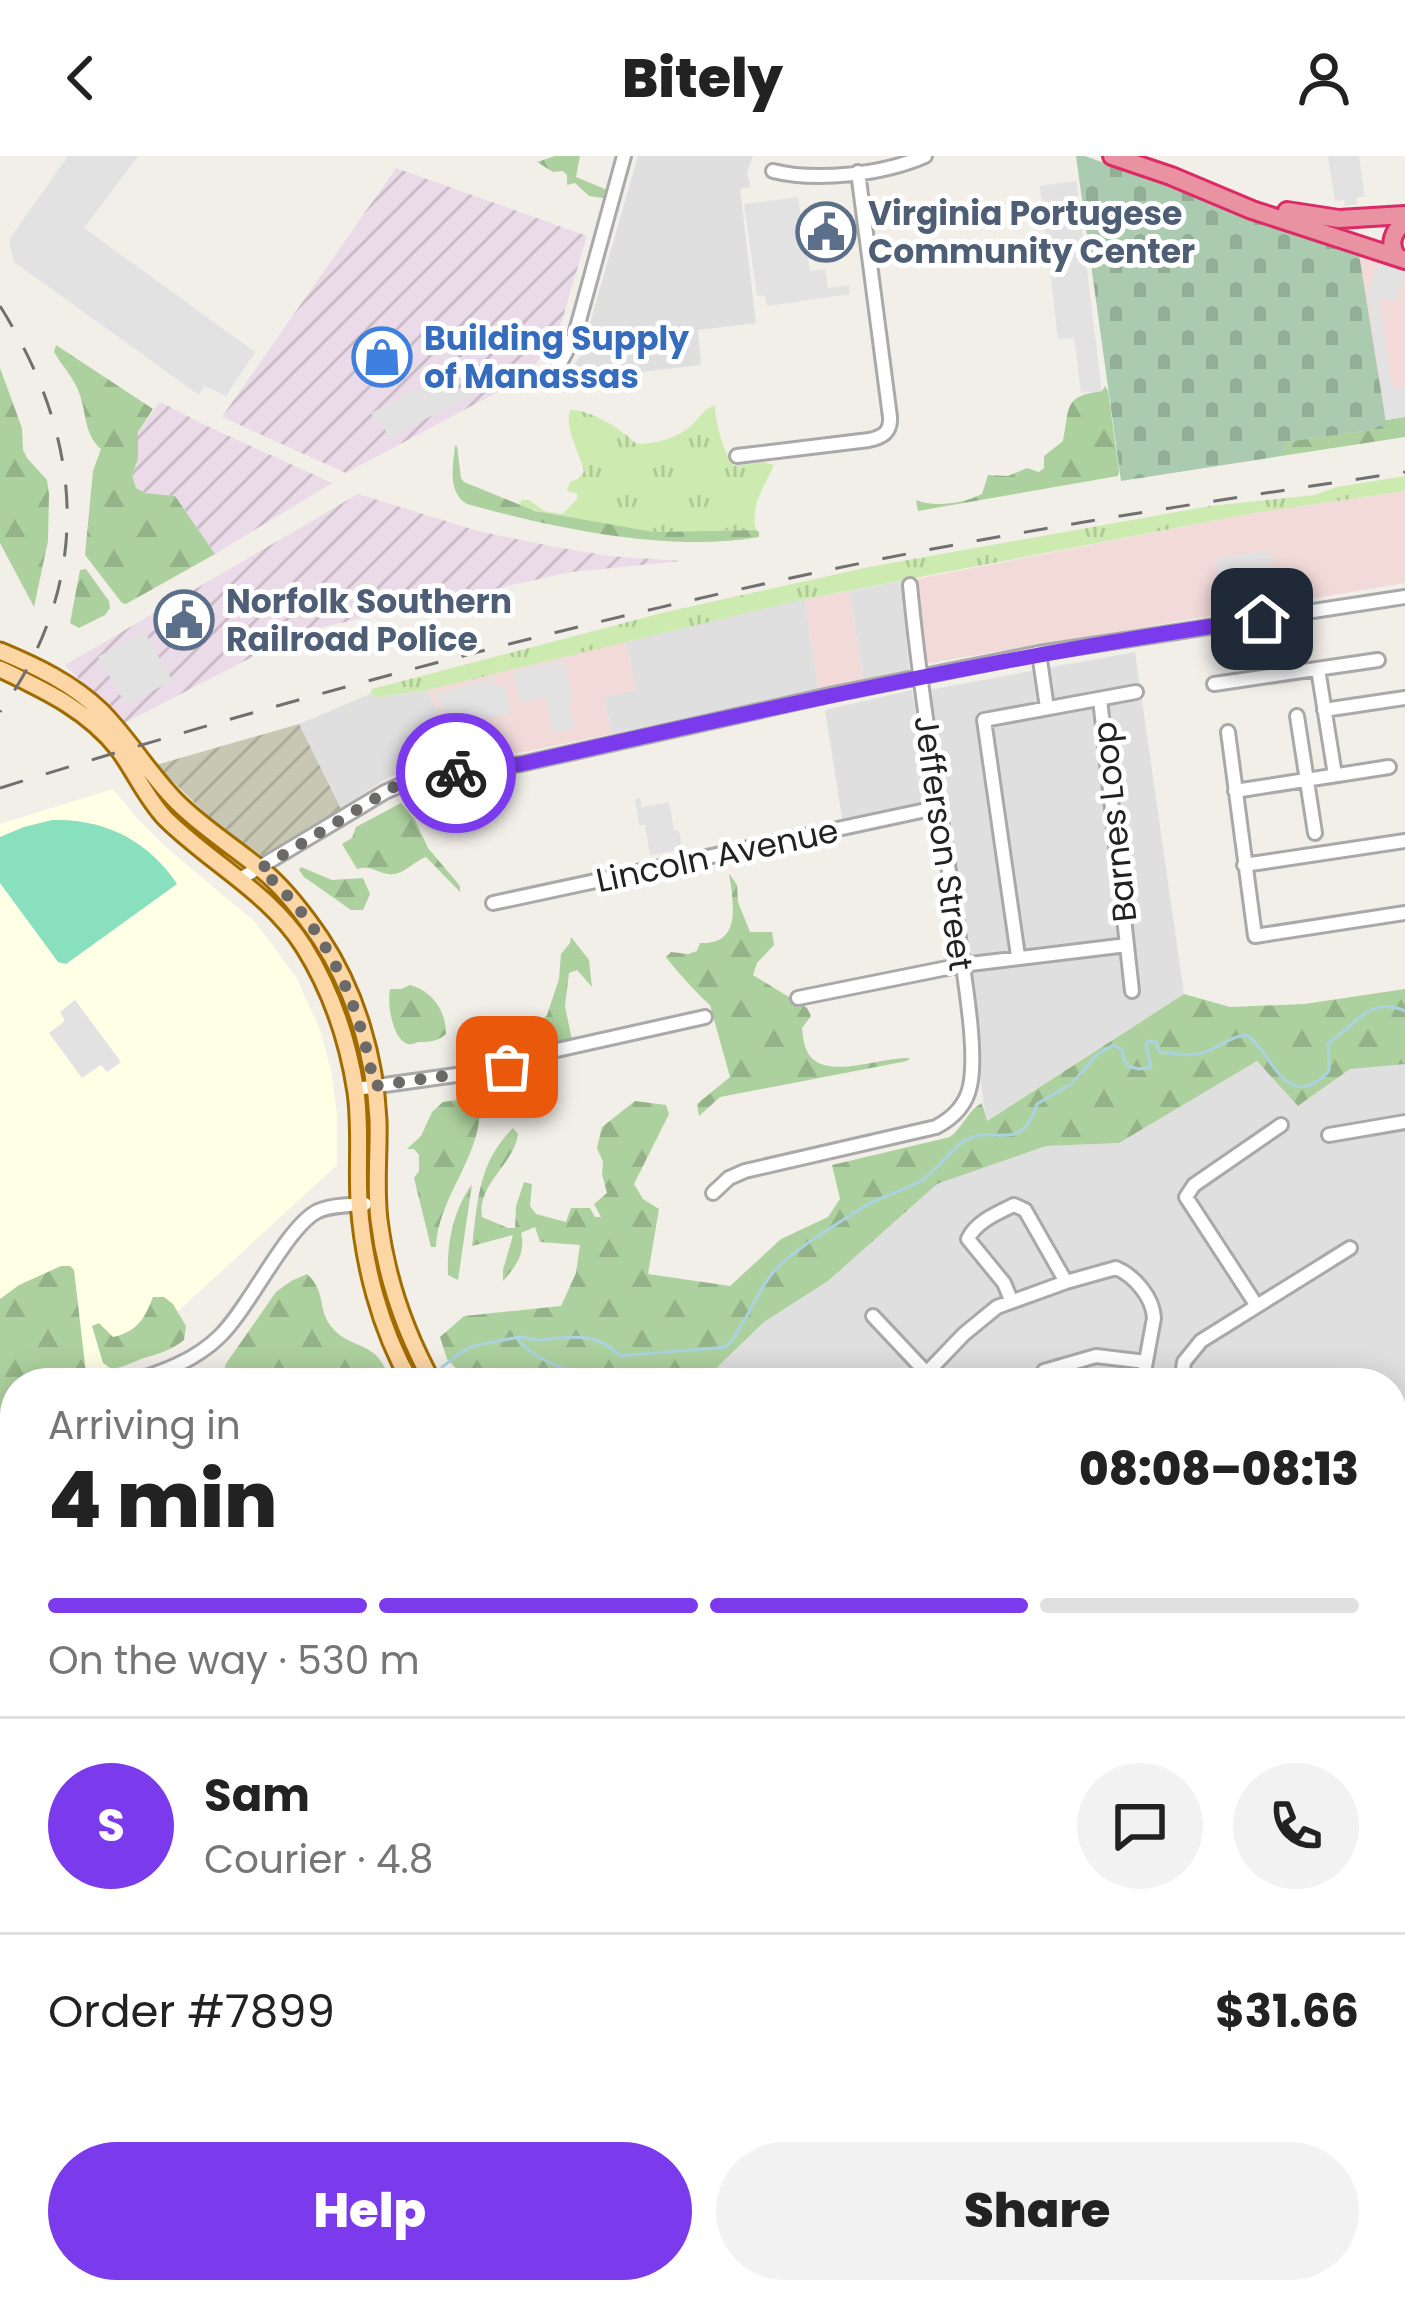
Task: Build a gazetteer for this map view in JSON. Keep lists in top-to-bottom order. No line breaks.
{"streets":{"street":["Barnes Loop","Jefferson Street","Lincoln Avenue"]},"crossings":[["Barnes Loop","Jefferson Street"],["Jefferson Street","Lincoln Avenue"]],"places":{"public building":["Virginia Portugese Community Center","Norfolk Southern Railroad Police"],"shop":["Building Supply of Manassas"]},"page":{"header":"Bitely","heading":["4 min","Arriving in","08:08–08:13"],"panel":["Sam","Courier · 4.8","Order #7899","$31.66"],"bar":"On the way · 530 m","round":"S","buttons":["Help","Share"]}}
